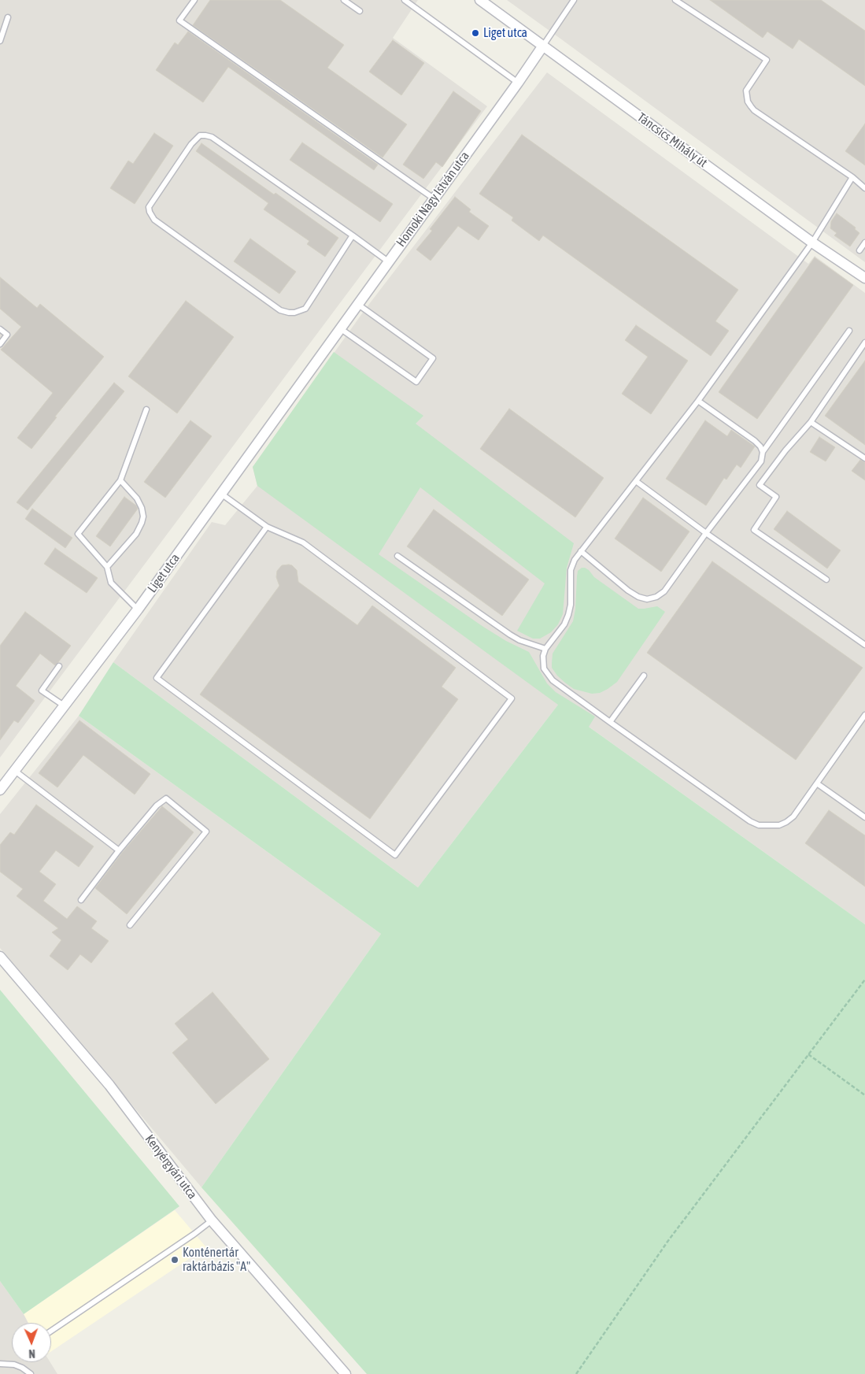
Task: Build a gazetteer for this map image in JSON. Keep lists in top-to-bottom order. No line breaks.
{"streets":{"street":["Táncsics Mihály út","Homoki Nagy István utca","Liget utca","Kenyérgyári utca"]},"crossings":[["Táncsics Mihály út","Homoki Nagy István utca"],["Homoki Nagy István utca","Liget utca"]],"places":["Liget utca","Konténertár raktárbázis \"A\""],"north":"bottom"}
